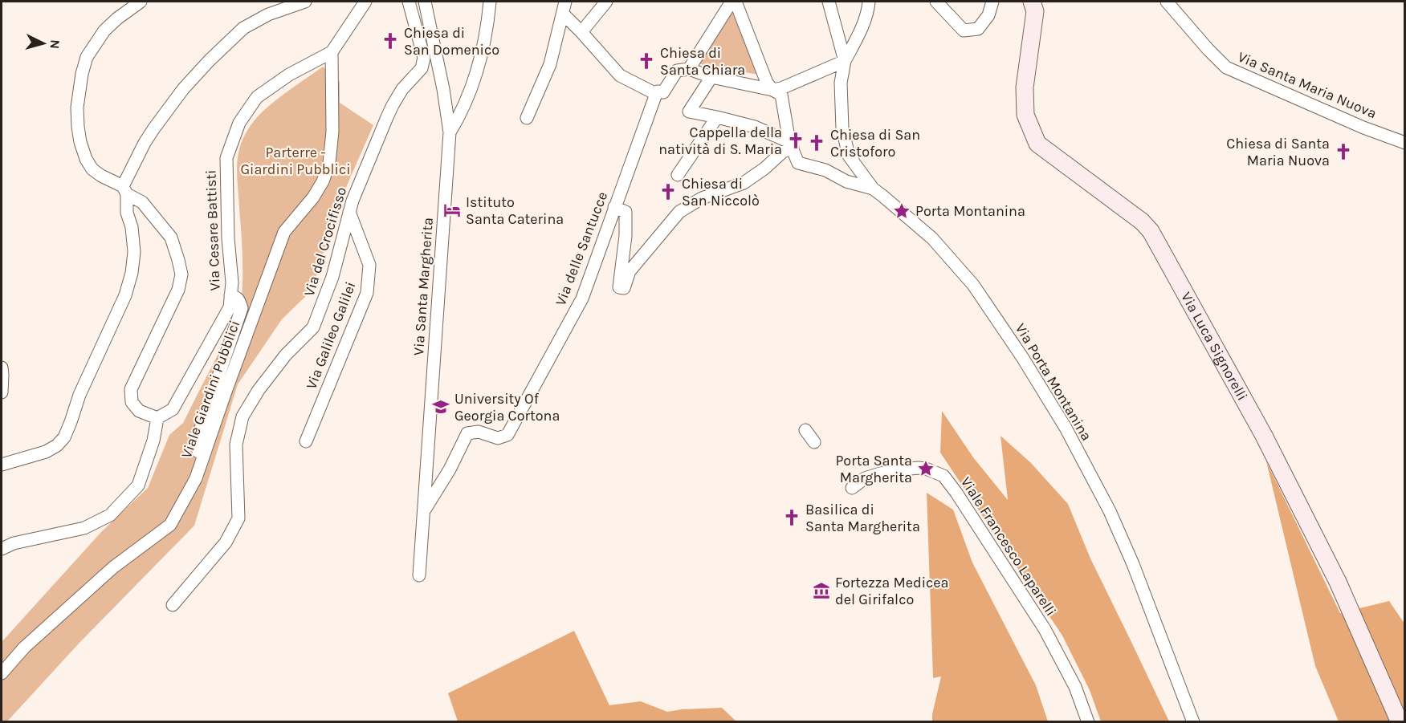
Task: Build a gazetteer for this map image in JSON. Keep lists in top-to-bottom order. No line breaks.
{"streets":{"main road":["Via Luca Signorelli"],"street":["Via Santa Maria Nuova","Via Cesare Battisti","Via del Crocifisso","Via delle Santucce","Via Santa Margherita","Via Galileo Galilei","Via Porta Montanina","Viale Giardini Pubblici","Viale Francesco Laparelli"]},"crossings":[["Via Cesare Battisti","Viale Giardini Pubblici"],["Via del Crocifisso","Via Galileo Galilei"],["Via delle Santucce","Via Santa Margherita"]],"parks":["Parterre - Giardini Pubblici"],"places":{"church":["Chiesa di San Domenico","Chiesa di Santa Chiara","Cappella della natività di S. Maria","Chiesa di San Cristoforo","Chiesa di Santa Maria Nuova","Chiesa di San Niccolò","Basilica di Santa Margherita"],"hotel":["Istituto Santa Caterina"],"place":["Porta Montanina","Porta Santa Margherita"],"school or university":["University Of Georgia Cortona"],"museum":["Fortezza Medicea del Girifalco"]},"north":"right"}
